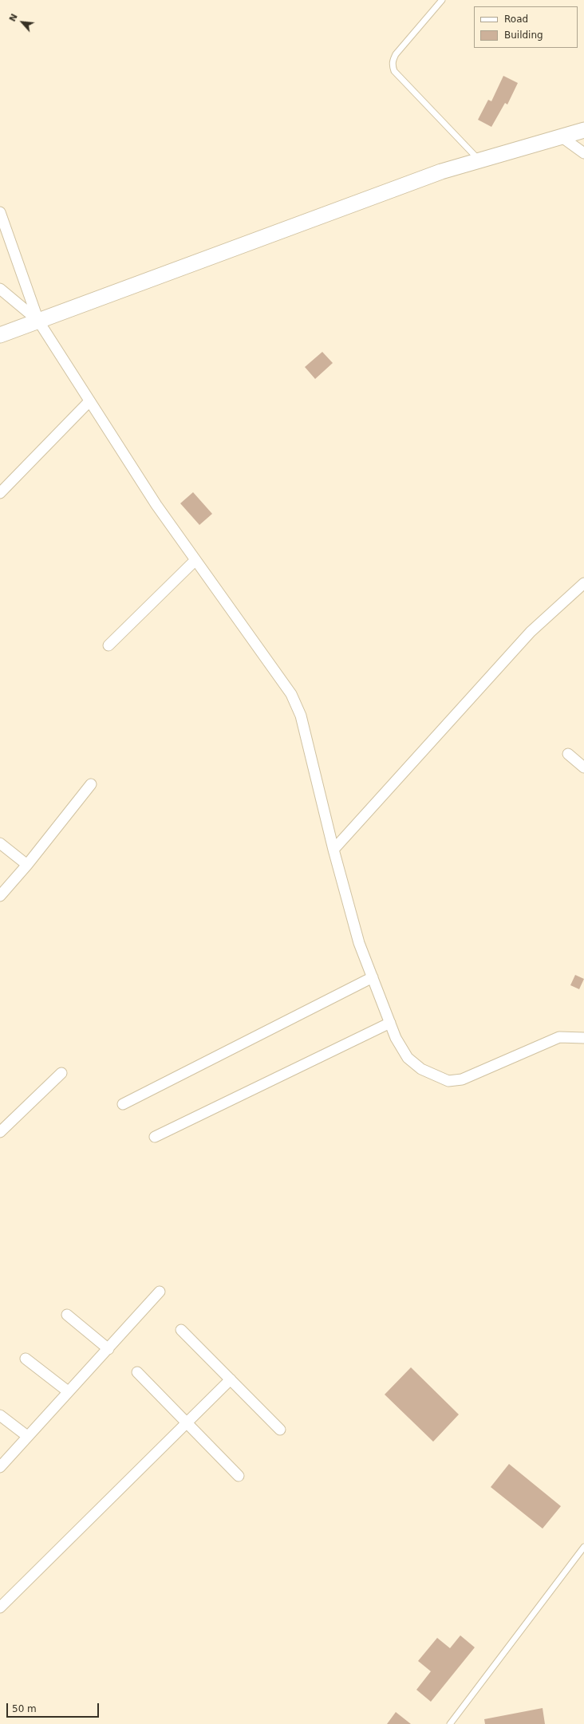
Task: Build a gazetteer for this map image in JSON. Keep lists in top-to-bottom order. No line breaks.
{"legend":["Road","Building"],"scale_bar":"50 m","north":"top left"}
